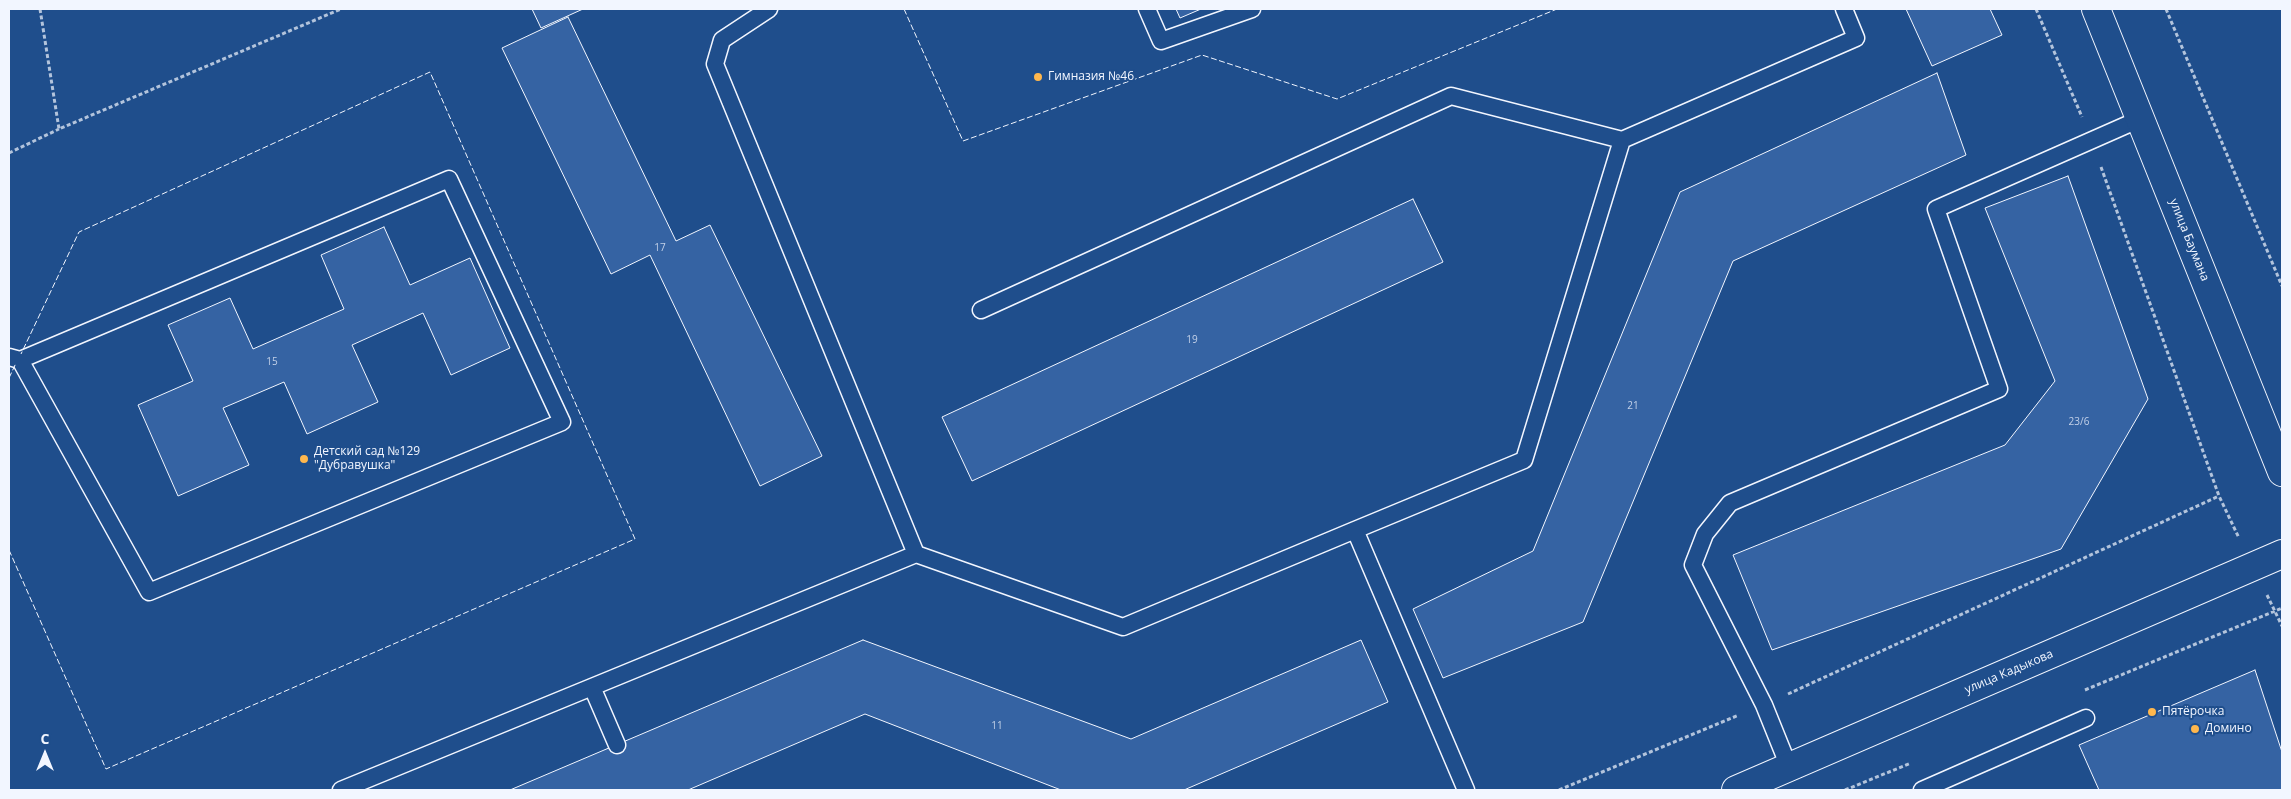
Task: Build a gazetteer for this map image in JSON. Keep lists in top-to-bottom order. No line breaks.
{"streets":{"street":["улица Баумана","улица Кадыкова"]},"places":["Гимназия №46","Детский сад №129 \"Дубравушка\"","Пятёрочка","Домино"],"house_numbers":["17","19","15","21","23/6","11"],"north":"top"}
